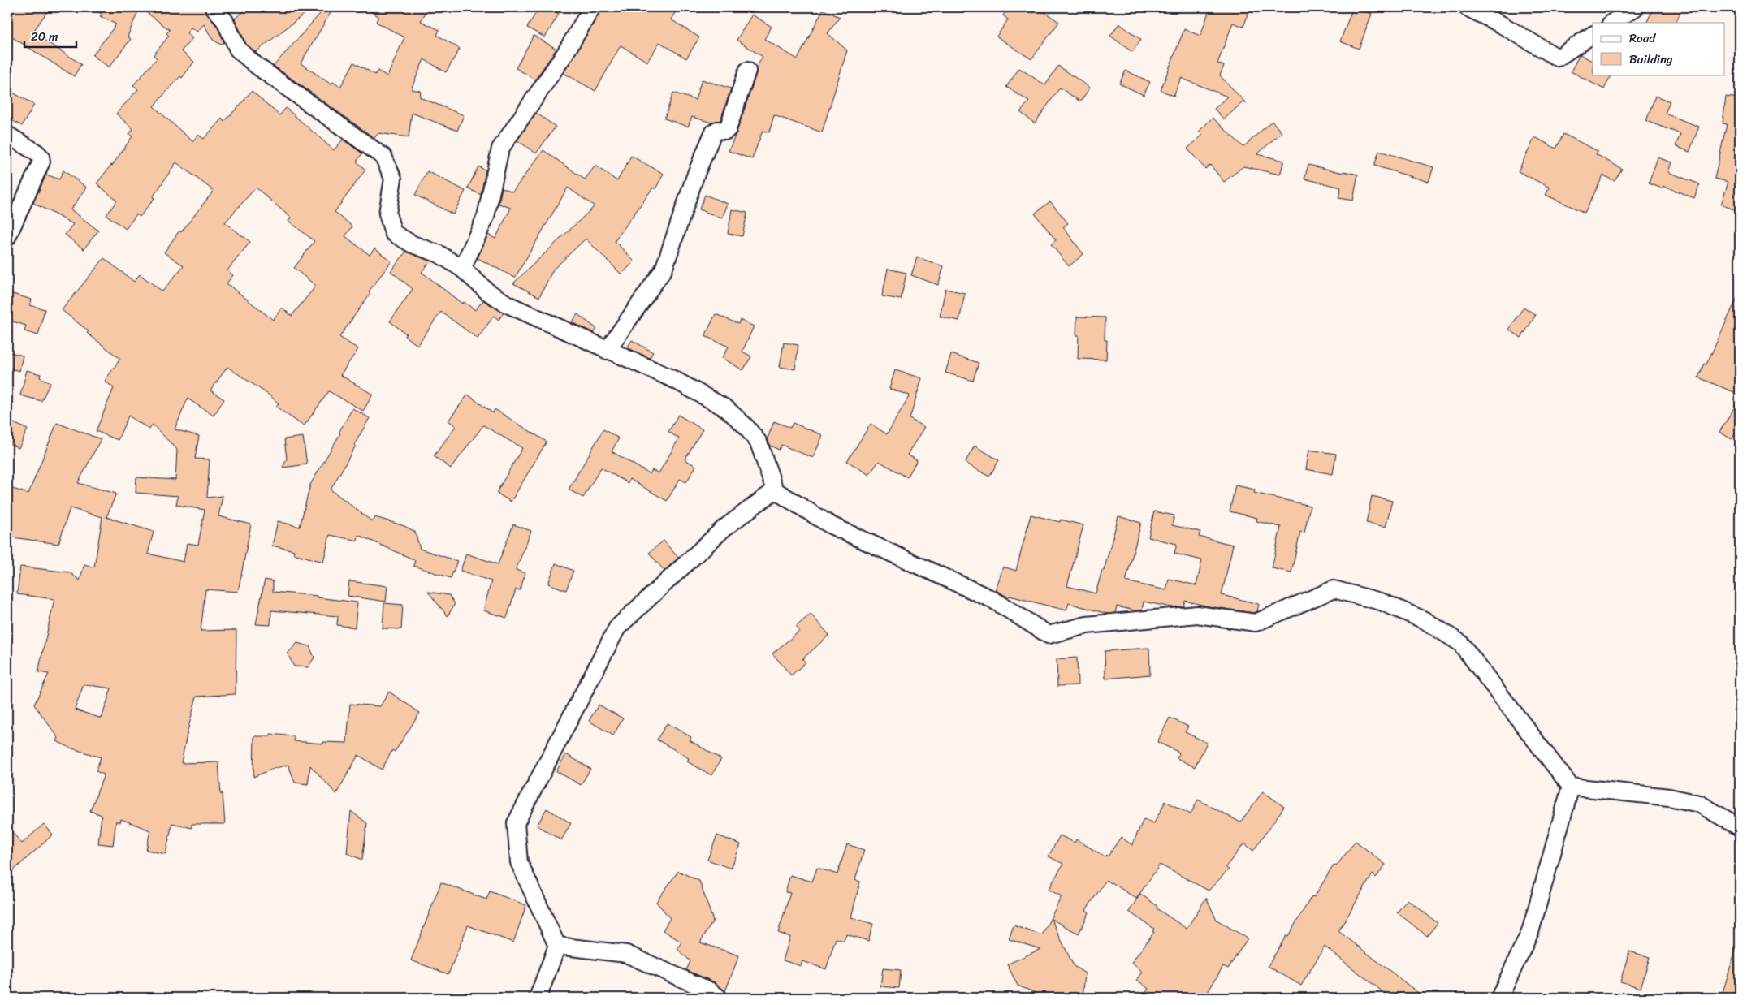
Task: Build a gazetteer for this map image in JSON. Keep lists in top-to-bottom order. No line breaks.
{"legend":["Road","Building"],"scale_bar":"20 m"}
